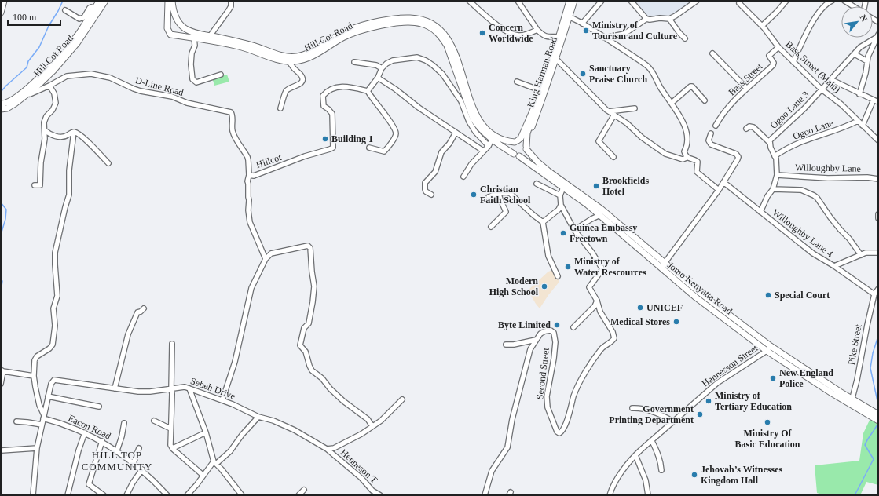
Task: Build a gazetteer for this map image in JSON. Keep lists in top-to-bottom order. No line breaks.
{"streets":{"main road":["Hill Cot Road","King Harman Road","Jomo Kenyatta Road"],"street":["Bass Street (Main)","Bass Street","D-Line Road","Ogoo Lane 3","Ogoo Lane","Hillcot","Willoughby Lane","Willoughby Lane 4","Pike Street","Hannesson Street","Second Street","Sebeh Drive","Eacon Road","Henneson T"]},"crossings":[["Hill Cot Road","King Harman Road"],["Hill Cot Road","D-Line Road"],["Hill Cot Road","Jomo Kenyatta Road"],["Bass Street (Main)","Bass Street"],["Bass Street (Main)","Ogoo Lane 3"],["Bass Street (Main)","Ogoo Lane"],["King Harman Road","Jomo Kenyatta Road"],["D-Line Road","Hillcot"],["Ogoo Lane 3","Ogoo Lane"],["Ogoo Lane 3","Willoughby Lane"],["Ogoo Lane 3","Willoughby Lane 4"],["Willoughby Lane 4","Pike Street"],["Jomo Kenyatta Road","Pike Street"],["Jomo Kenyatta Road","Hannesson Street"],["Sebeh Drive","Eacon Road"],["Sebeh Drive","Henneson T"]],"districts":["HILL TOP COMMUNITY"],"places":["Ministry of Tourism and Culture","Concern Worldwide","Sanctuary Praise Church","Building 1","Brookfields Hotel","Christian Faith School","Guinea Embassy Freetown","Ministry of Water Rescources","Modern High School","Special Court","UNICEF","Medical Stores","Byte Limited","New England Police","Ministry of Tertiary Education","Government Printing Department","Ministry Of Basic Education","Jehovah’s Witnesses Kingdom Hall"],"scale_bar":"100 m","north":"top right"}
